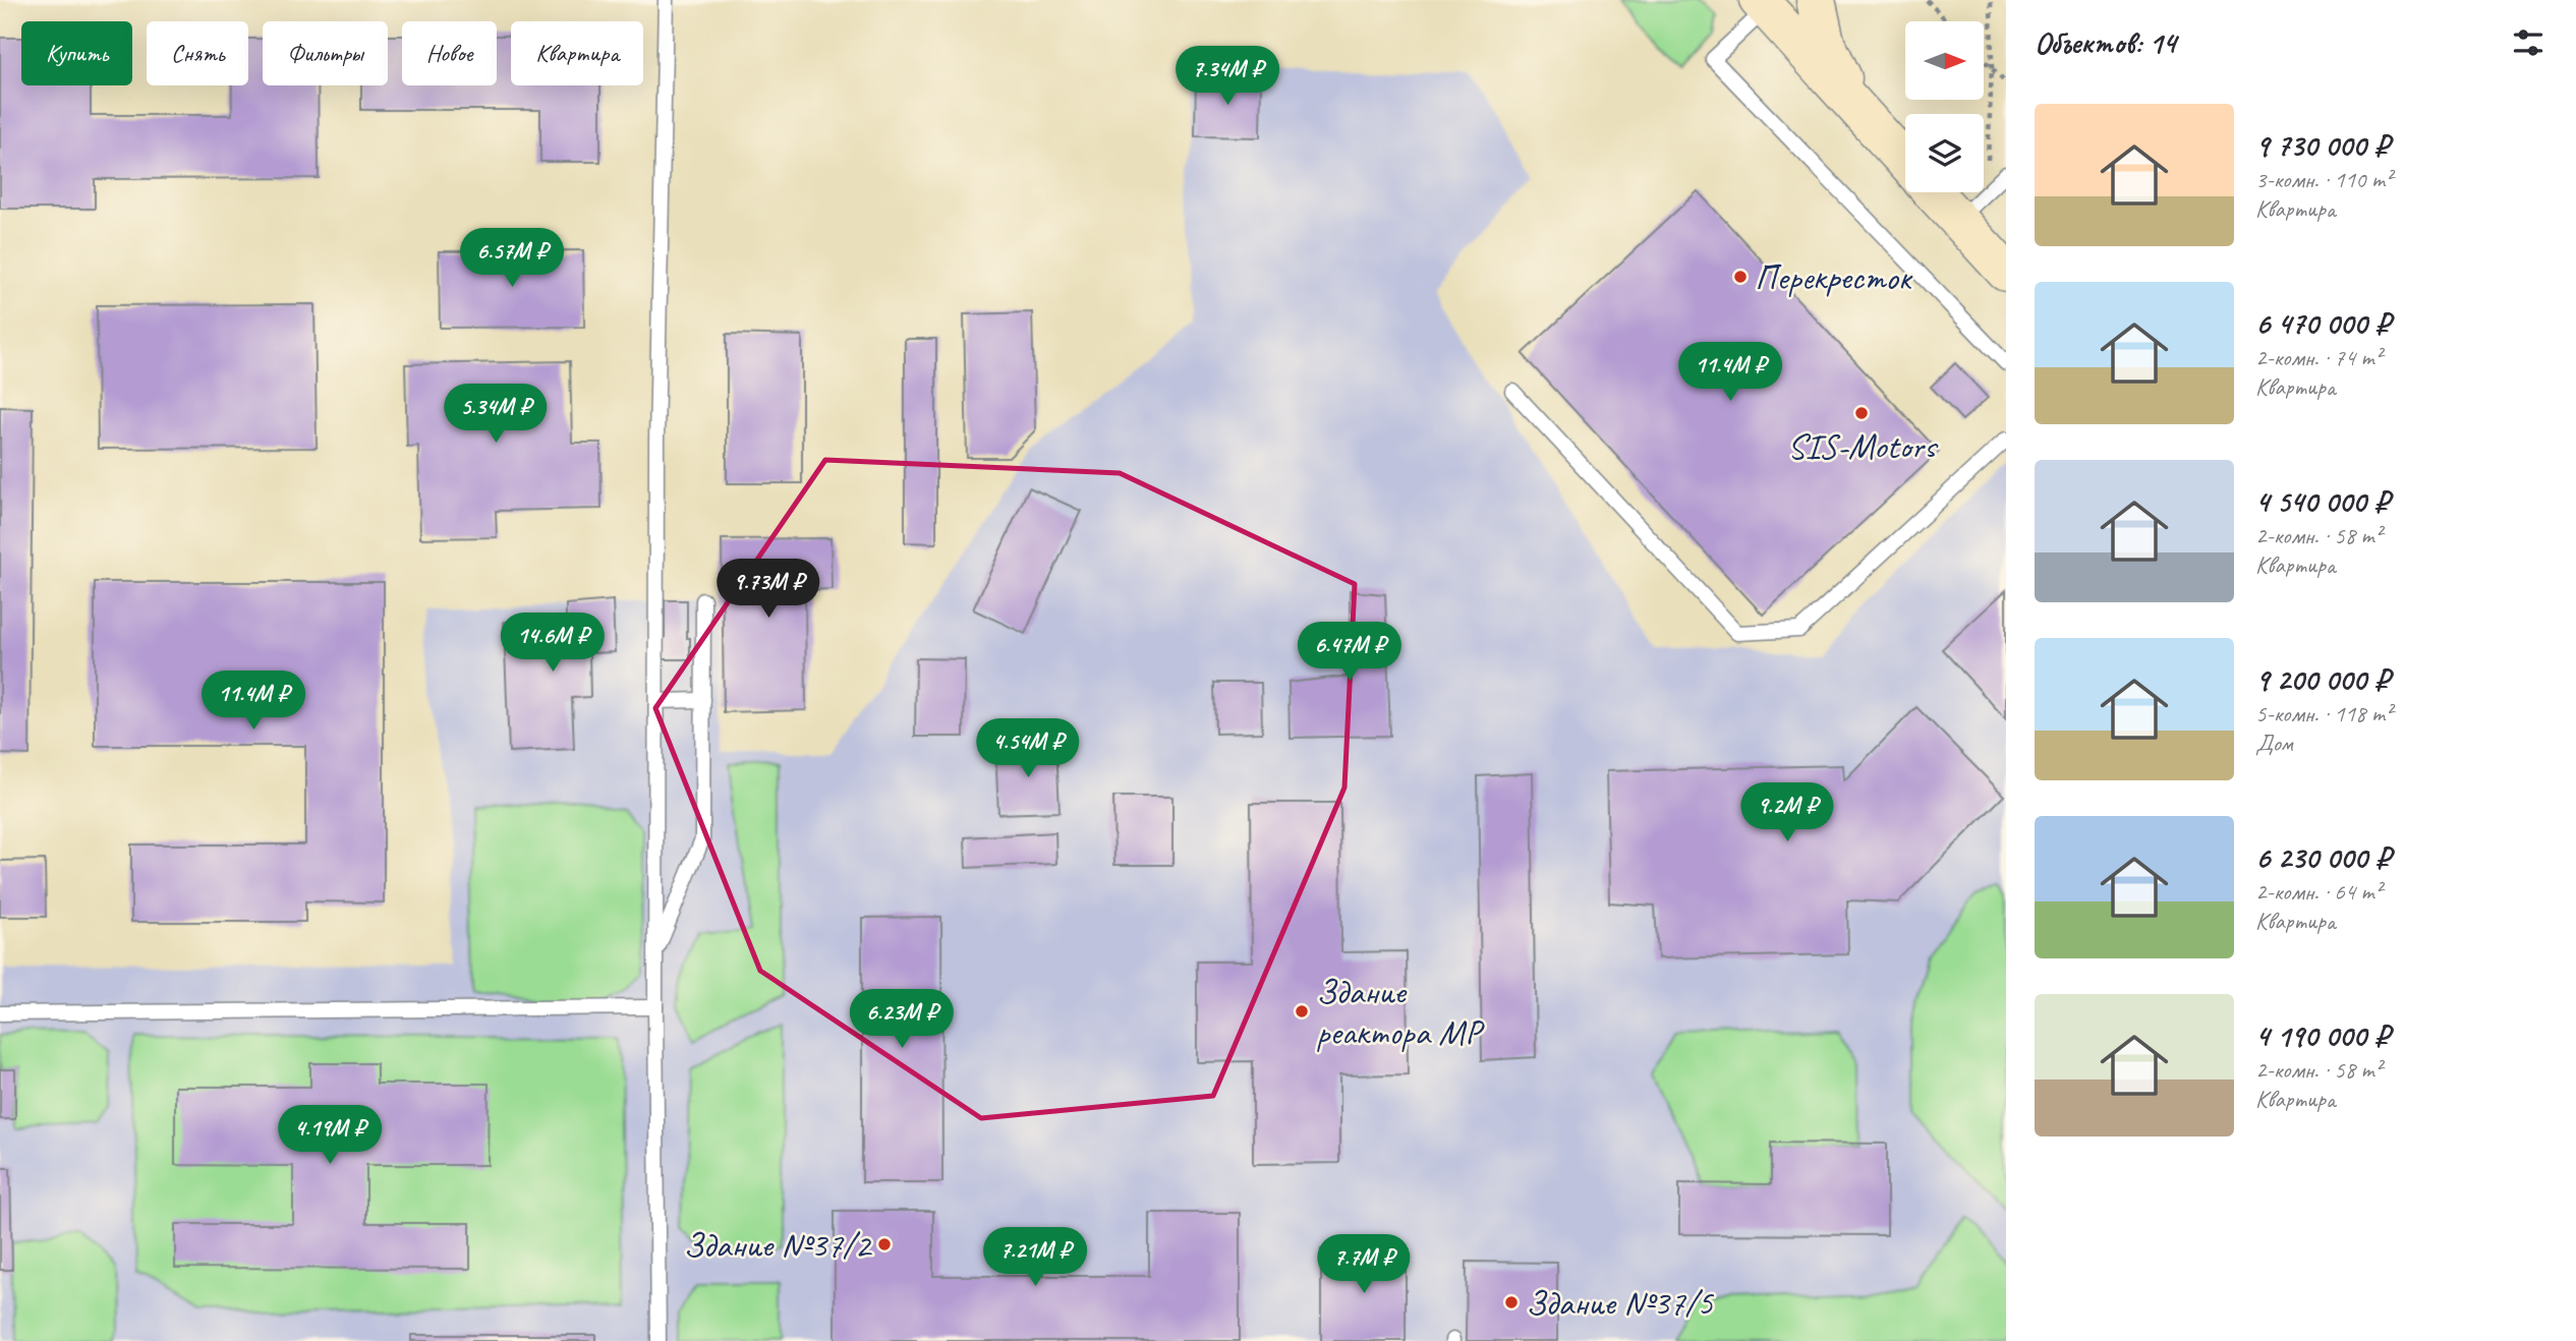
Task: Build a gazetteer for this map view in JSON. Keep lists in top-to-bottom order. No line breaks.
{"places":["Перекресток","SIS-Motors","Здание реактора МР","Здание №37/2","Здание №37/5"],"north":"right","page":{"heading":"Объектов: 14","chip":["Купить","Снять","Фильтры","Новое","Квартира"],"price":["7.34M ₽","6.57M ₽","11.4M ₽","5.34M ₽","9.73M ₽","14.6M ₽","6.47M ₽","11.4M ₽","4.54M ₽","9.2M ₽","6.23M ₽","4.19M ₽","7.21M ₽","7.7M ₽"],"list":[{"name":"9 730 000 ₽","note":"3-комн. · 110 m² · Квартира"},{"name":"6 470 000 ₽","note":"2-комн. · 74 m² · Квартира"},{"name":"4 540 000 ₽","note":"2-комн. · 58 m² · Квартира"},{"name":"9 200 000 ₽","note":"5-комн. · 118 m² · Дом"},{"name":"6 230 000 ₽","note":"2-комн. · 64 m² · Квартира"},{"name":"4 190 000 ₽","note":"2-комн. · 58 m² · Квартира"}]}}
